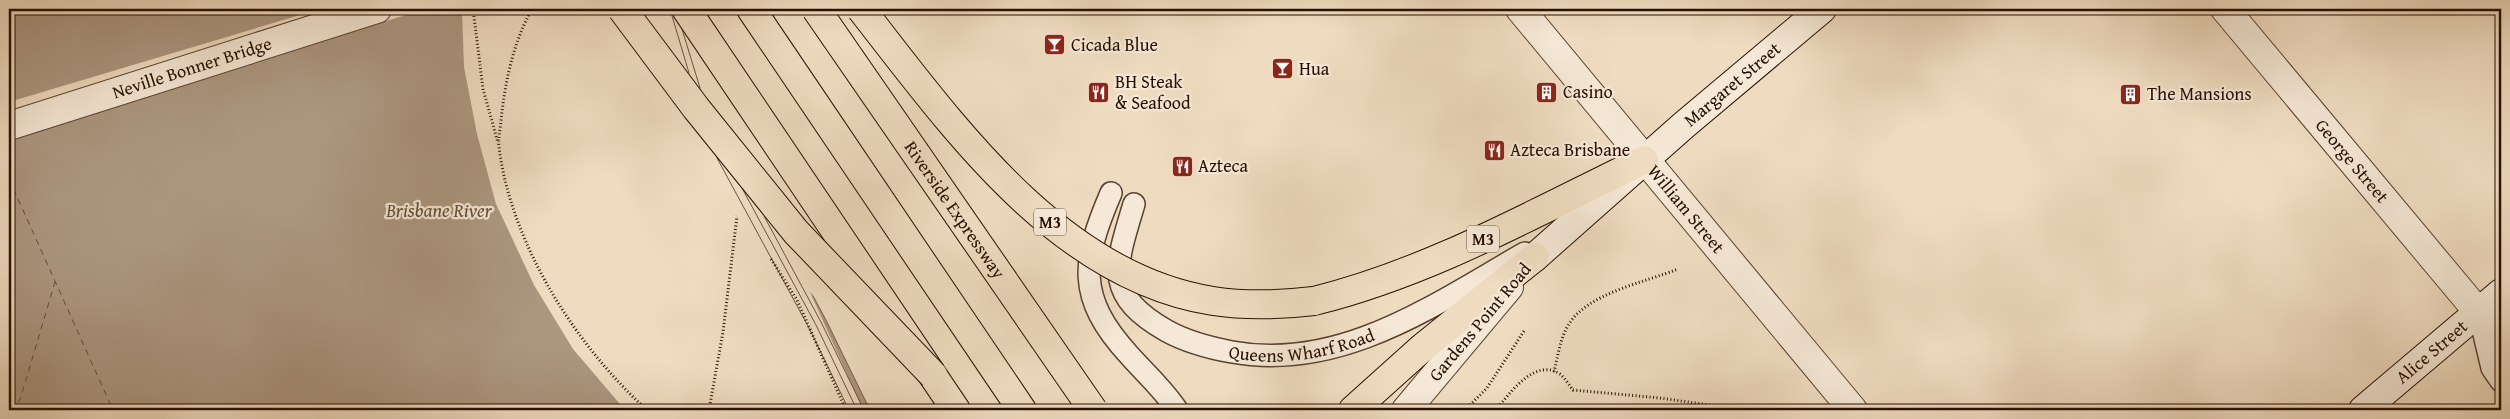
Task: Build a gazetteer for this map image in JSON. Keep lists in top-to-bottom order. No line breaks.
{"streets":{"highway":["Riverside Expressway","M3"],"street":["Neville Bonner Bridge","Margaret Street","George Street","William Street","Gardens Point Road","Alice Street"],"lane":["Queens Wharf Road"]},"crossings":[["Margaret Street","William Street"],["Margaret Street","M3"],["George Street","Alice Street"],["William Street","M3"],["M3","Gardens Point Road"],["M3","Queens Wharf Road"]],"water":["Brisbane River"],"places":{"bar":["Cicada Blue","Hua"],"restaurant":["BH Steak & Seafood","Azteca Brisbane","Azteca"],"building":["Casino","The Mansions"]}}
